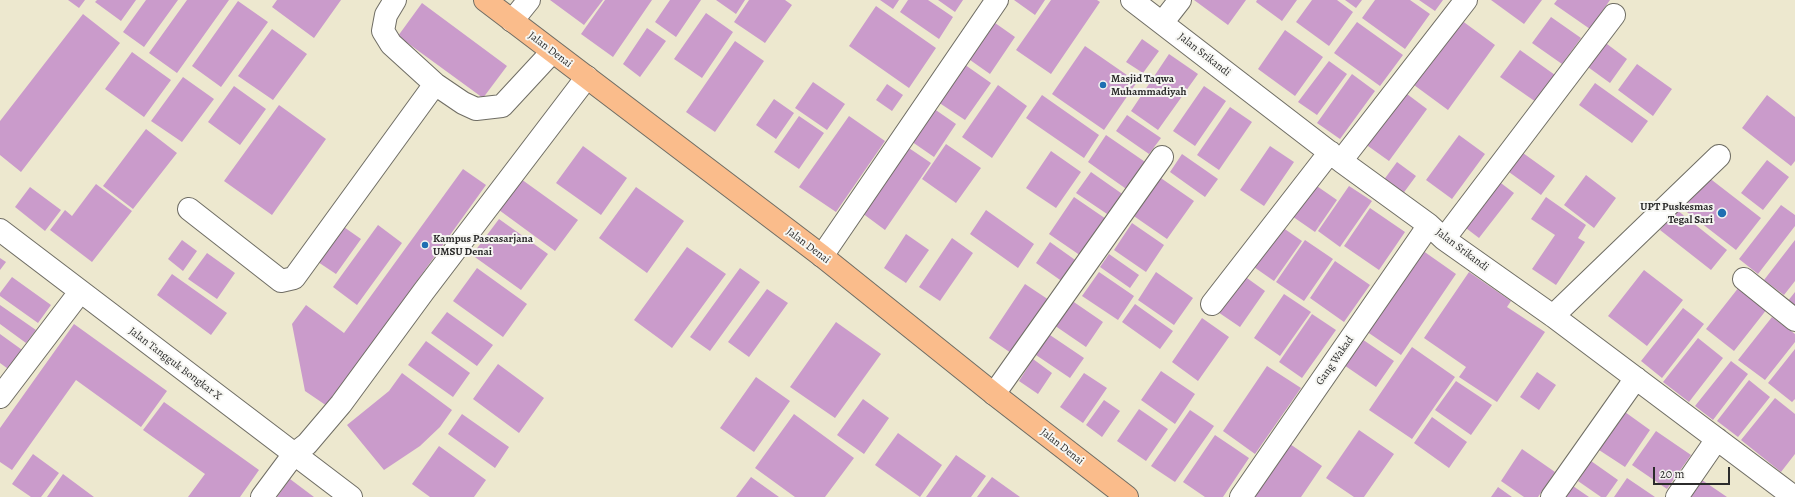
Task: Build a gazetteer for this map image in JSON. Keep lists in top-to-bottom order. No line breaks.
{"streets":{"main road":["Jalan Denai"],"street":["Jalan Srikandi","Gang Wakad","Jalan Tangguk Bongkar X"]},"crossings":[["Jalan Srikandi","Gang Wakad"]],"places":["Masjid Taqwa Muhammadiyah","UPT Puskesmas Tegal Sari","Kampus Pascasarjana UMSU Denai"],"scale_bar":"20 m"}
